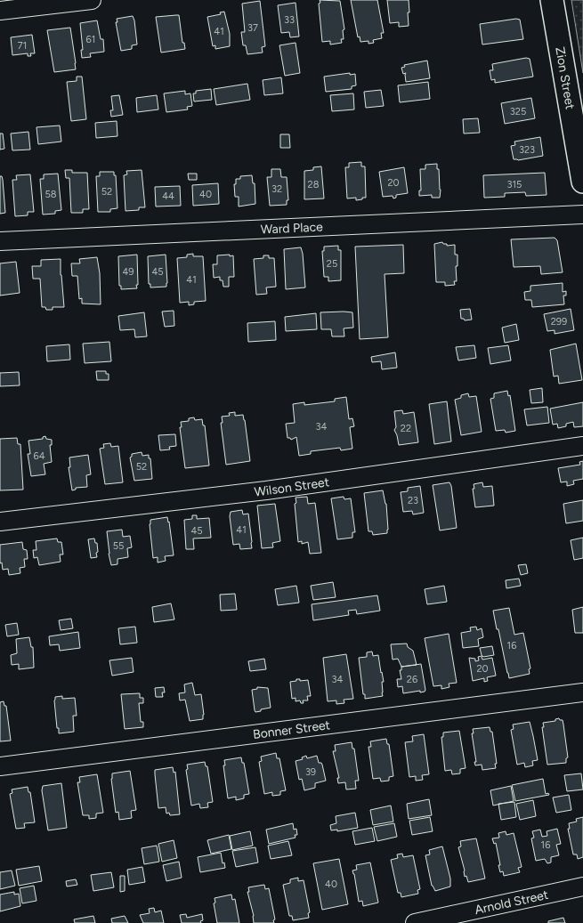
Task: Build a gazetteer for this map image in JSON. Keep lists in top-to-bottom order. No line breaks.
{"streets":{"main road":["Zion Street"],"street":["Ward Place","Wilson Street","Bonner Street","Arnold Street"]},"house_numbers":["33","37","41","61","71","325","323","20","28","315","32","52","58","40","44","25","49","45","41","299","34","22","64","52","23","41","45","55","16","20","34","26","39","16","40"]}
